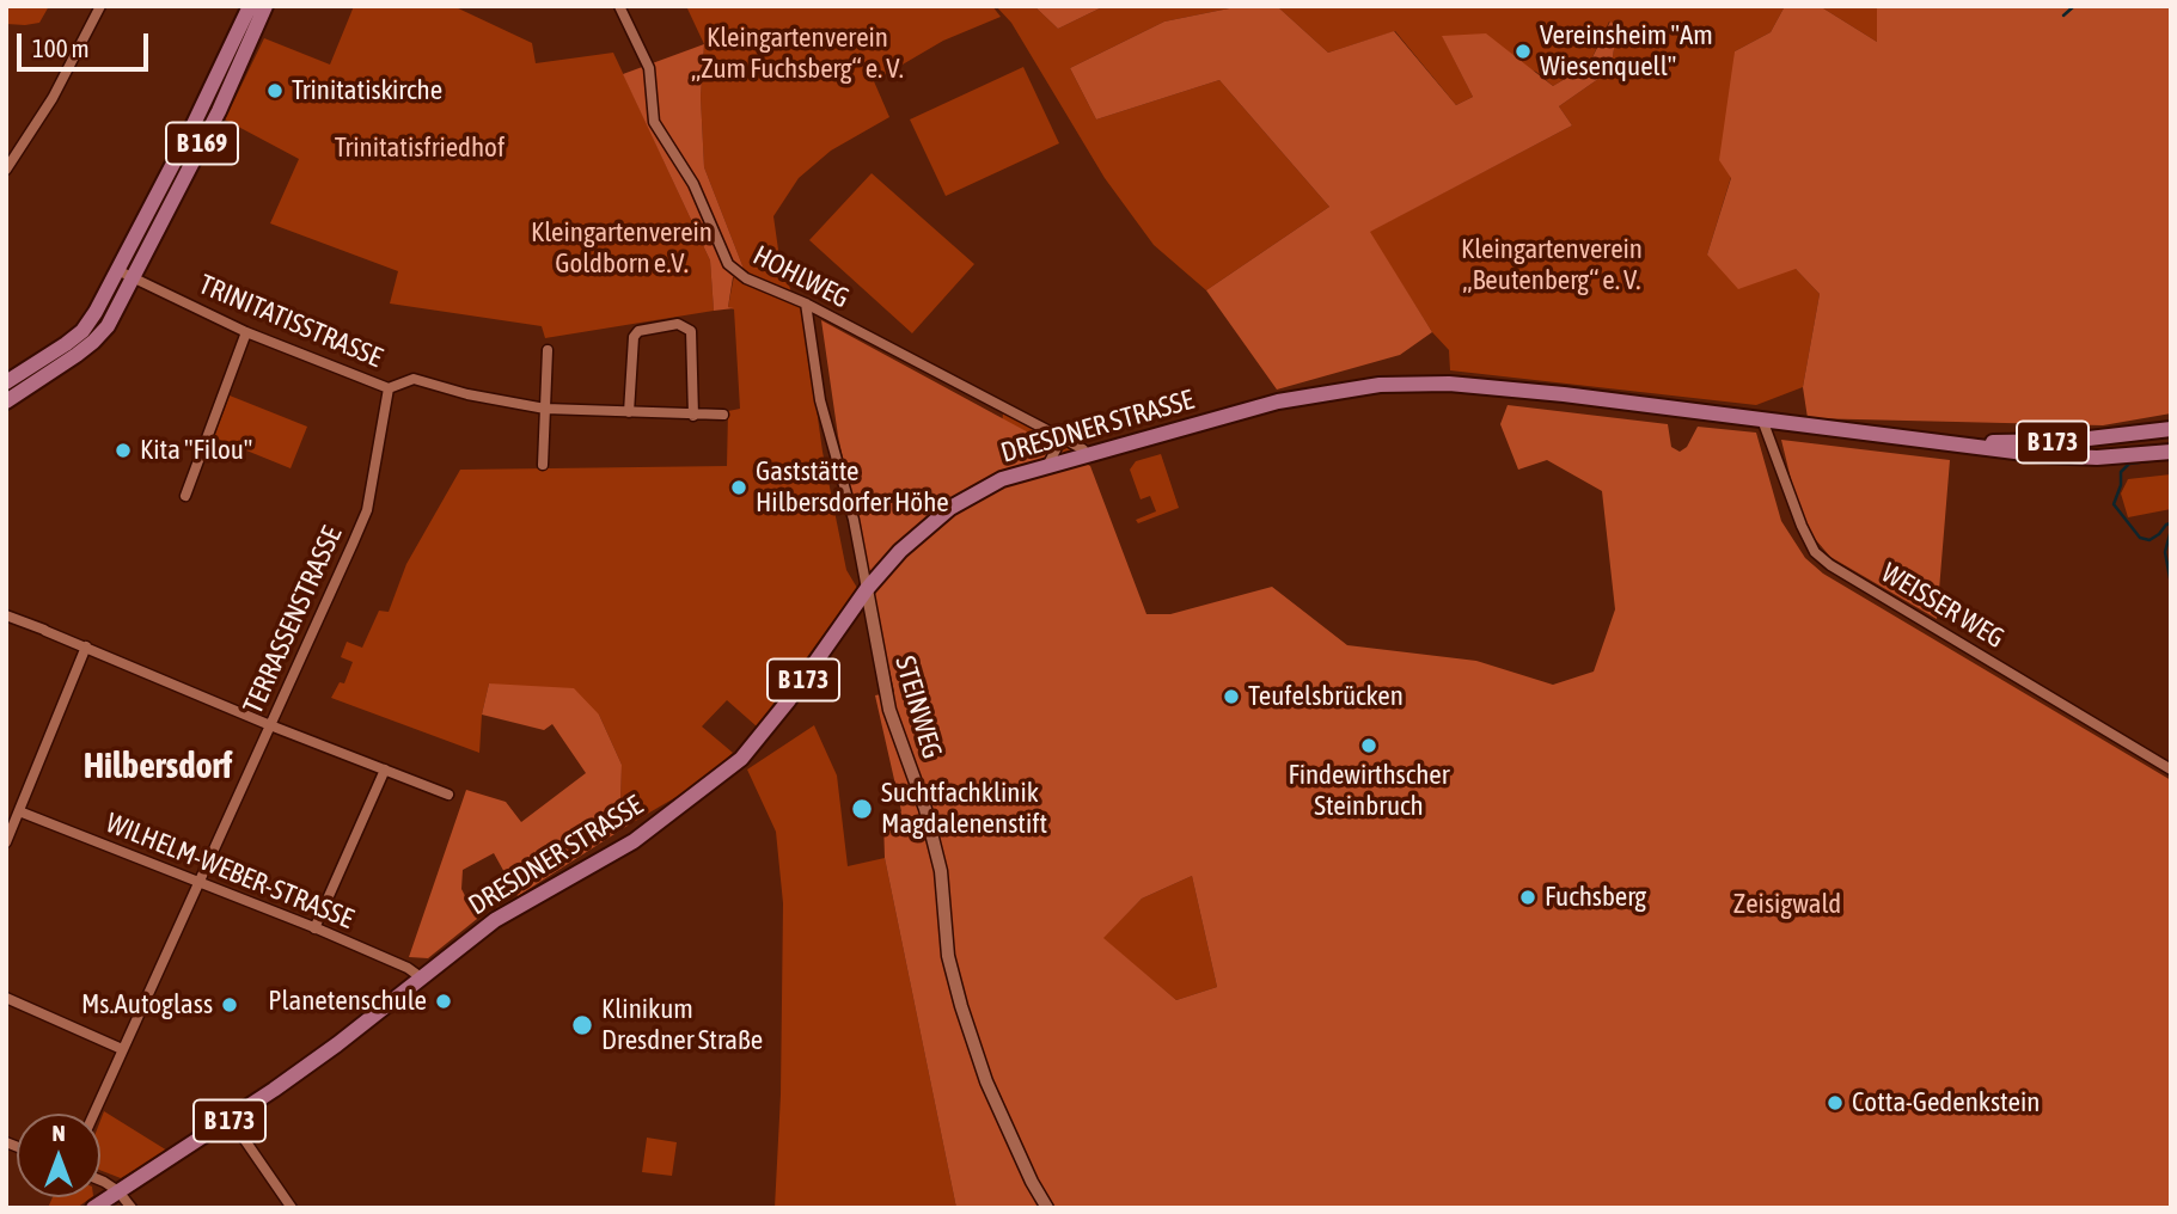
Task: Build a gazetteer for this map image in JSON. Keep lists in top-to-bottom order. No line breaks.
{"streets":{"main road":["B 169","DRESDNER STRASSE","B 173"],"street":["HOHLWEG","TRINITATISSTRASSE","WEISSER WEG","TERRASSENSTRASSE","STEINWEG","WILHELM-WEBER-STRASSE"]},"crossings":[["B 169","TRINITATISSTRASSE"],["HOHLWEG","DRESDNER STRASSE"],["HOHLWEG","STEINWEG"],["TRINITATISSTRASSE","TERRASSENSTRASSE"],["DRESDNER STRASSE","B 173"],["DRESDNER STRASSE","WEISSER WEG"],["DRESDNER STRASSE","STEINWEG"],["DRESDNER STRASSE","WILHELM-WEBER-STRASSE"],["TERRASSENSTRASSE","WILHELM-WEBER-STRASSE"]],"districts":["Hilbersdorf"],"parks":["Kleingartenverein „Zum Fuchsberg“ e. V.","Trinitatisfriedhof","Kleingartenverein Goldborn e.V.","Kleingartenverein „Beutenberg“ e. V.","Zeisigwald"],"places":["Vereinsheim \"Am Wiesenquell\"","Trinitatiskirche","Kita \"Filou\"","Gaststätte Hilbersdorfer Höhe","Teufelsbrücken","Findewirthscher Steinbruch","Suchtfachklinik Magdalenenstift","Fuchsberg","Planetenschule","Ms.Autoglass","Klinikum Dresdner Straße","Cotta-Gedenkstein"],"scale_bar":"100 m","north":"top"}
